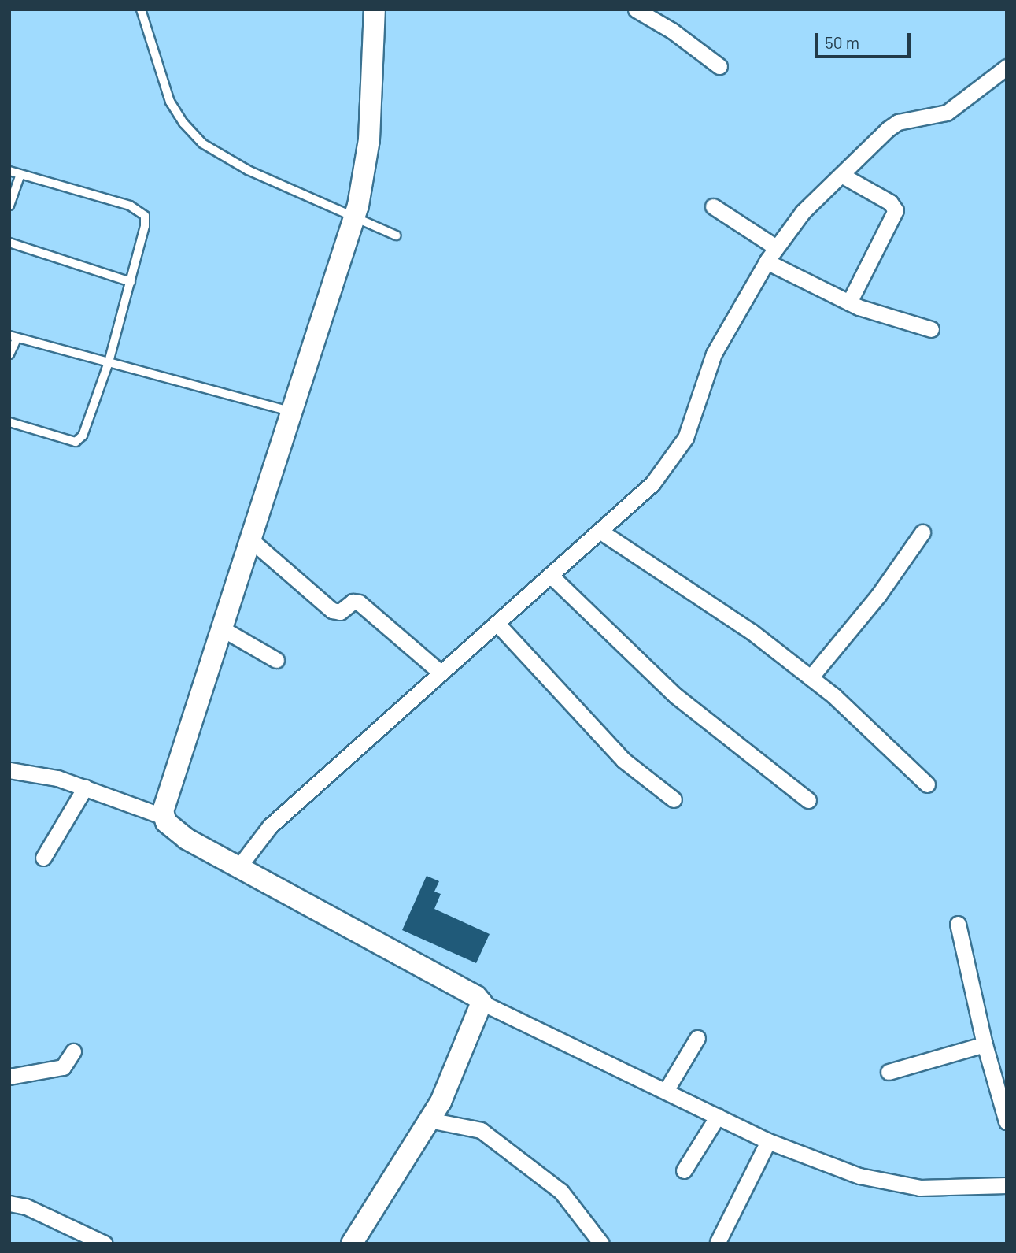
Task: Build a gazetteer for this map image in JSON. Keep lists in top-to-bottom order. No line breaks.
{"scale_bar":"50 m"}
